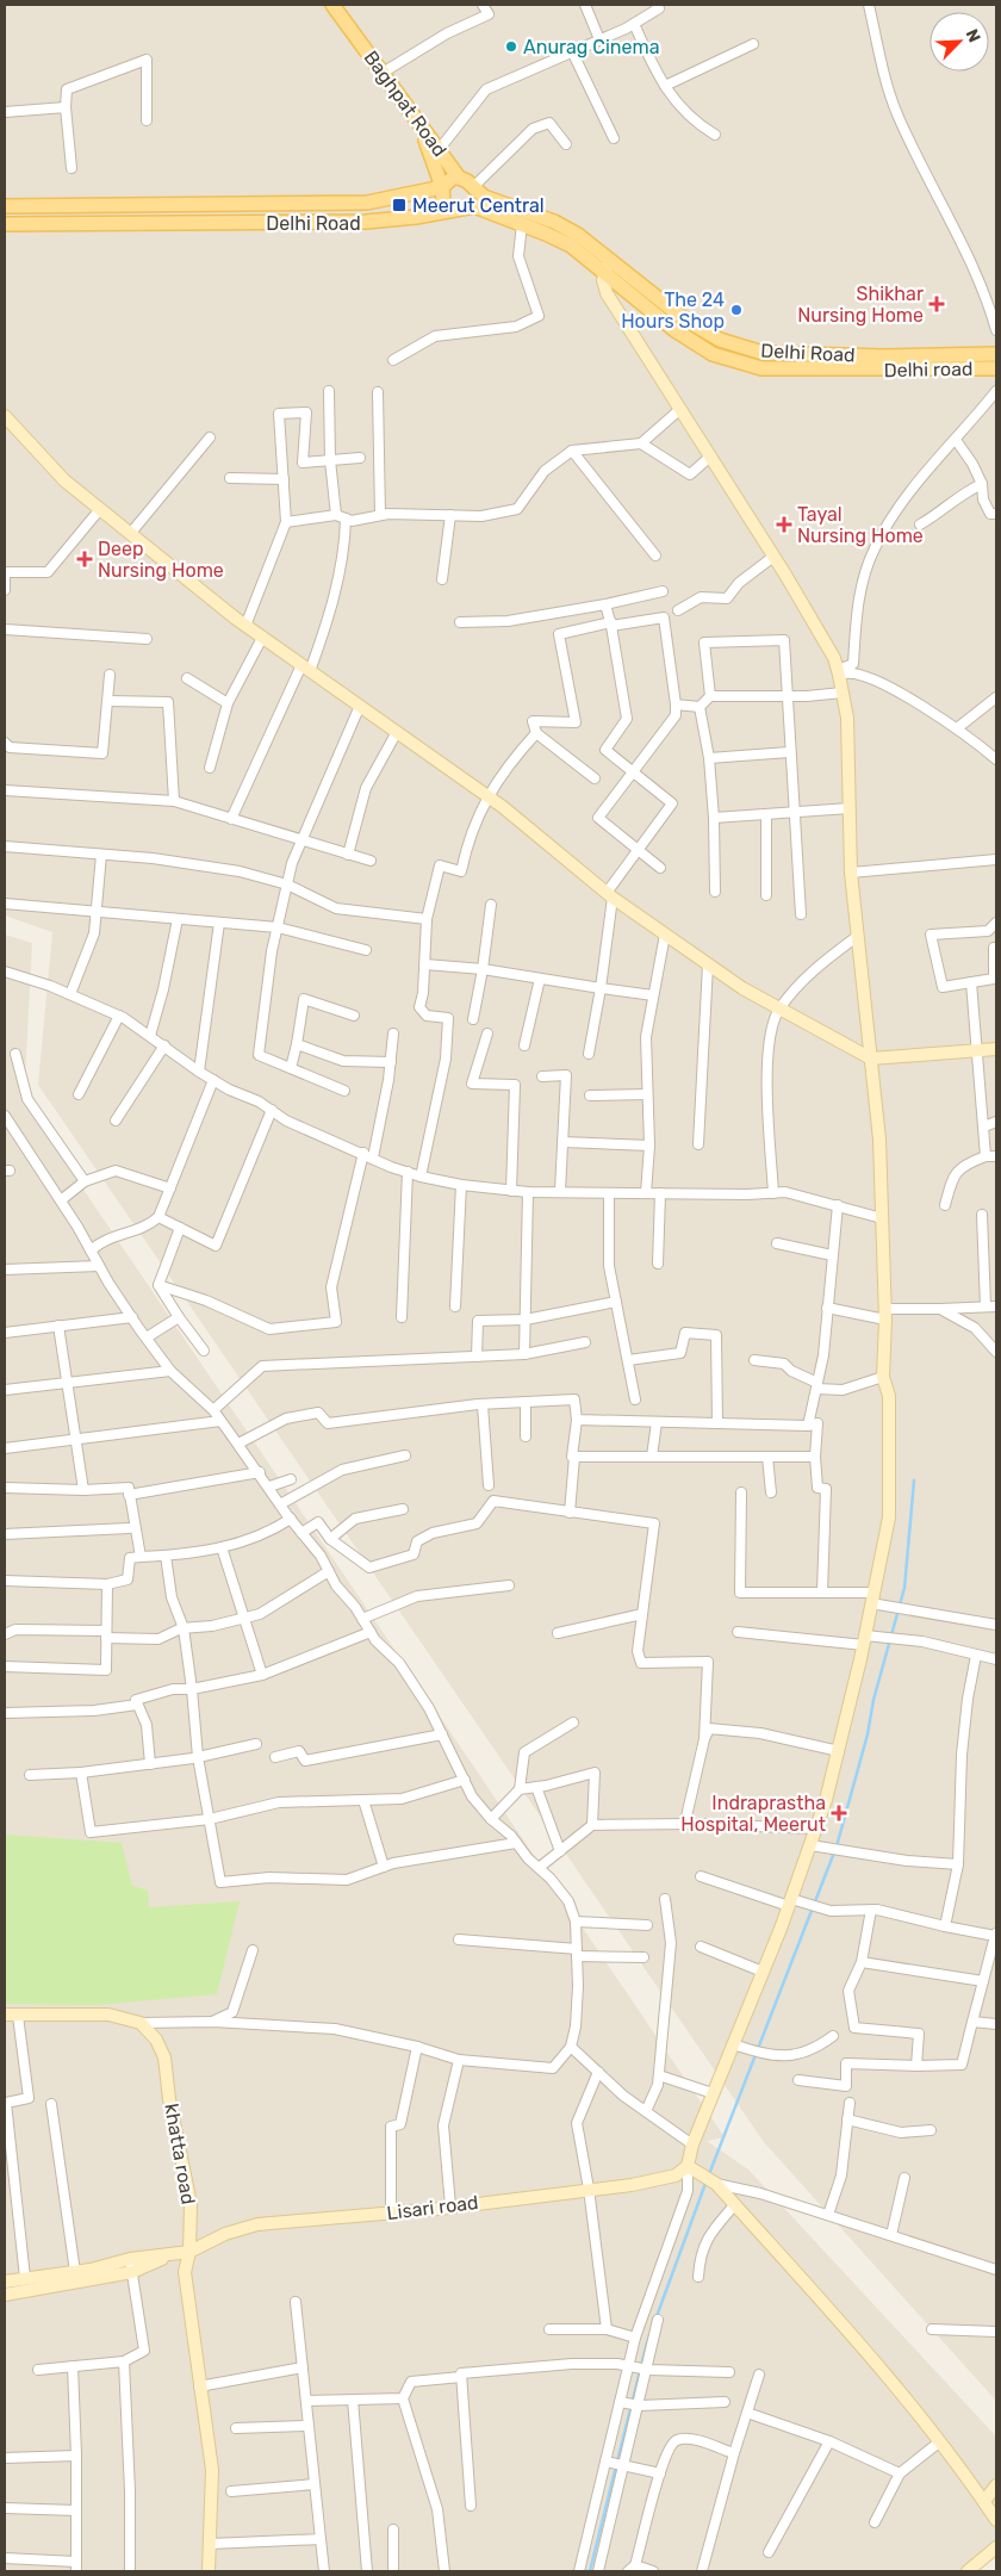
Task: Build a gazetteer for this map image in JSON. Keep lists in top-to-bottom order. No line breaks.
{"streets":{"main road":["Baghpat Road","Delhi Road","Delhi road"],"street":["khatta road","Lisari road"]},"crossings":[["Baghpat Road","Delhi Road"],["Delhi Road","Delhi road"],["khatta road","Lisari road"]],"places":{"other":["Anurag Cinema","The 24 Hours Shop"],"transit":["Meerut Central"],"health":["Shikhar Nursing Home","Tayal Nursing Home","Deep Nursing Home","Indraprastha Hospital, Meerut"]},"north":"top right"}
